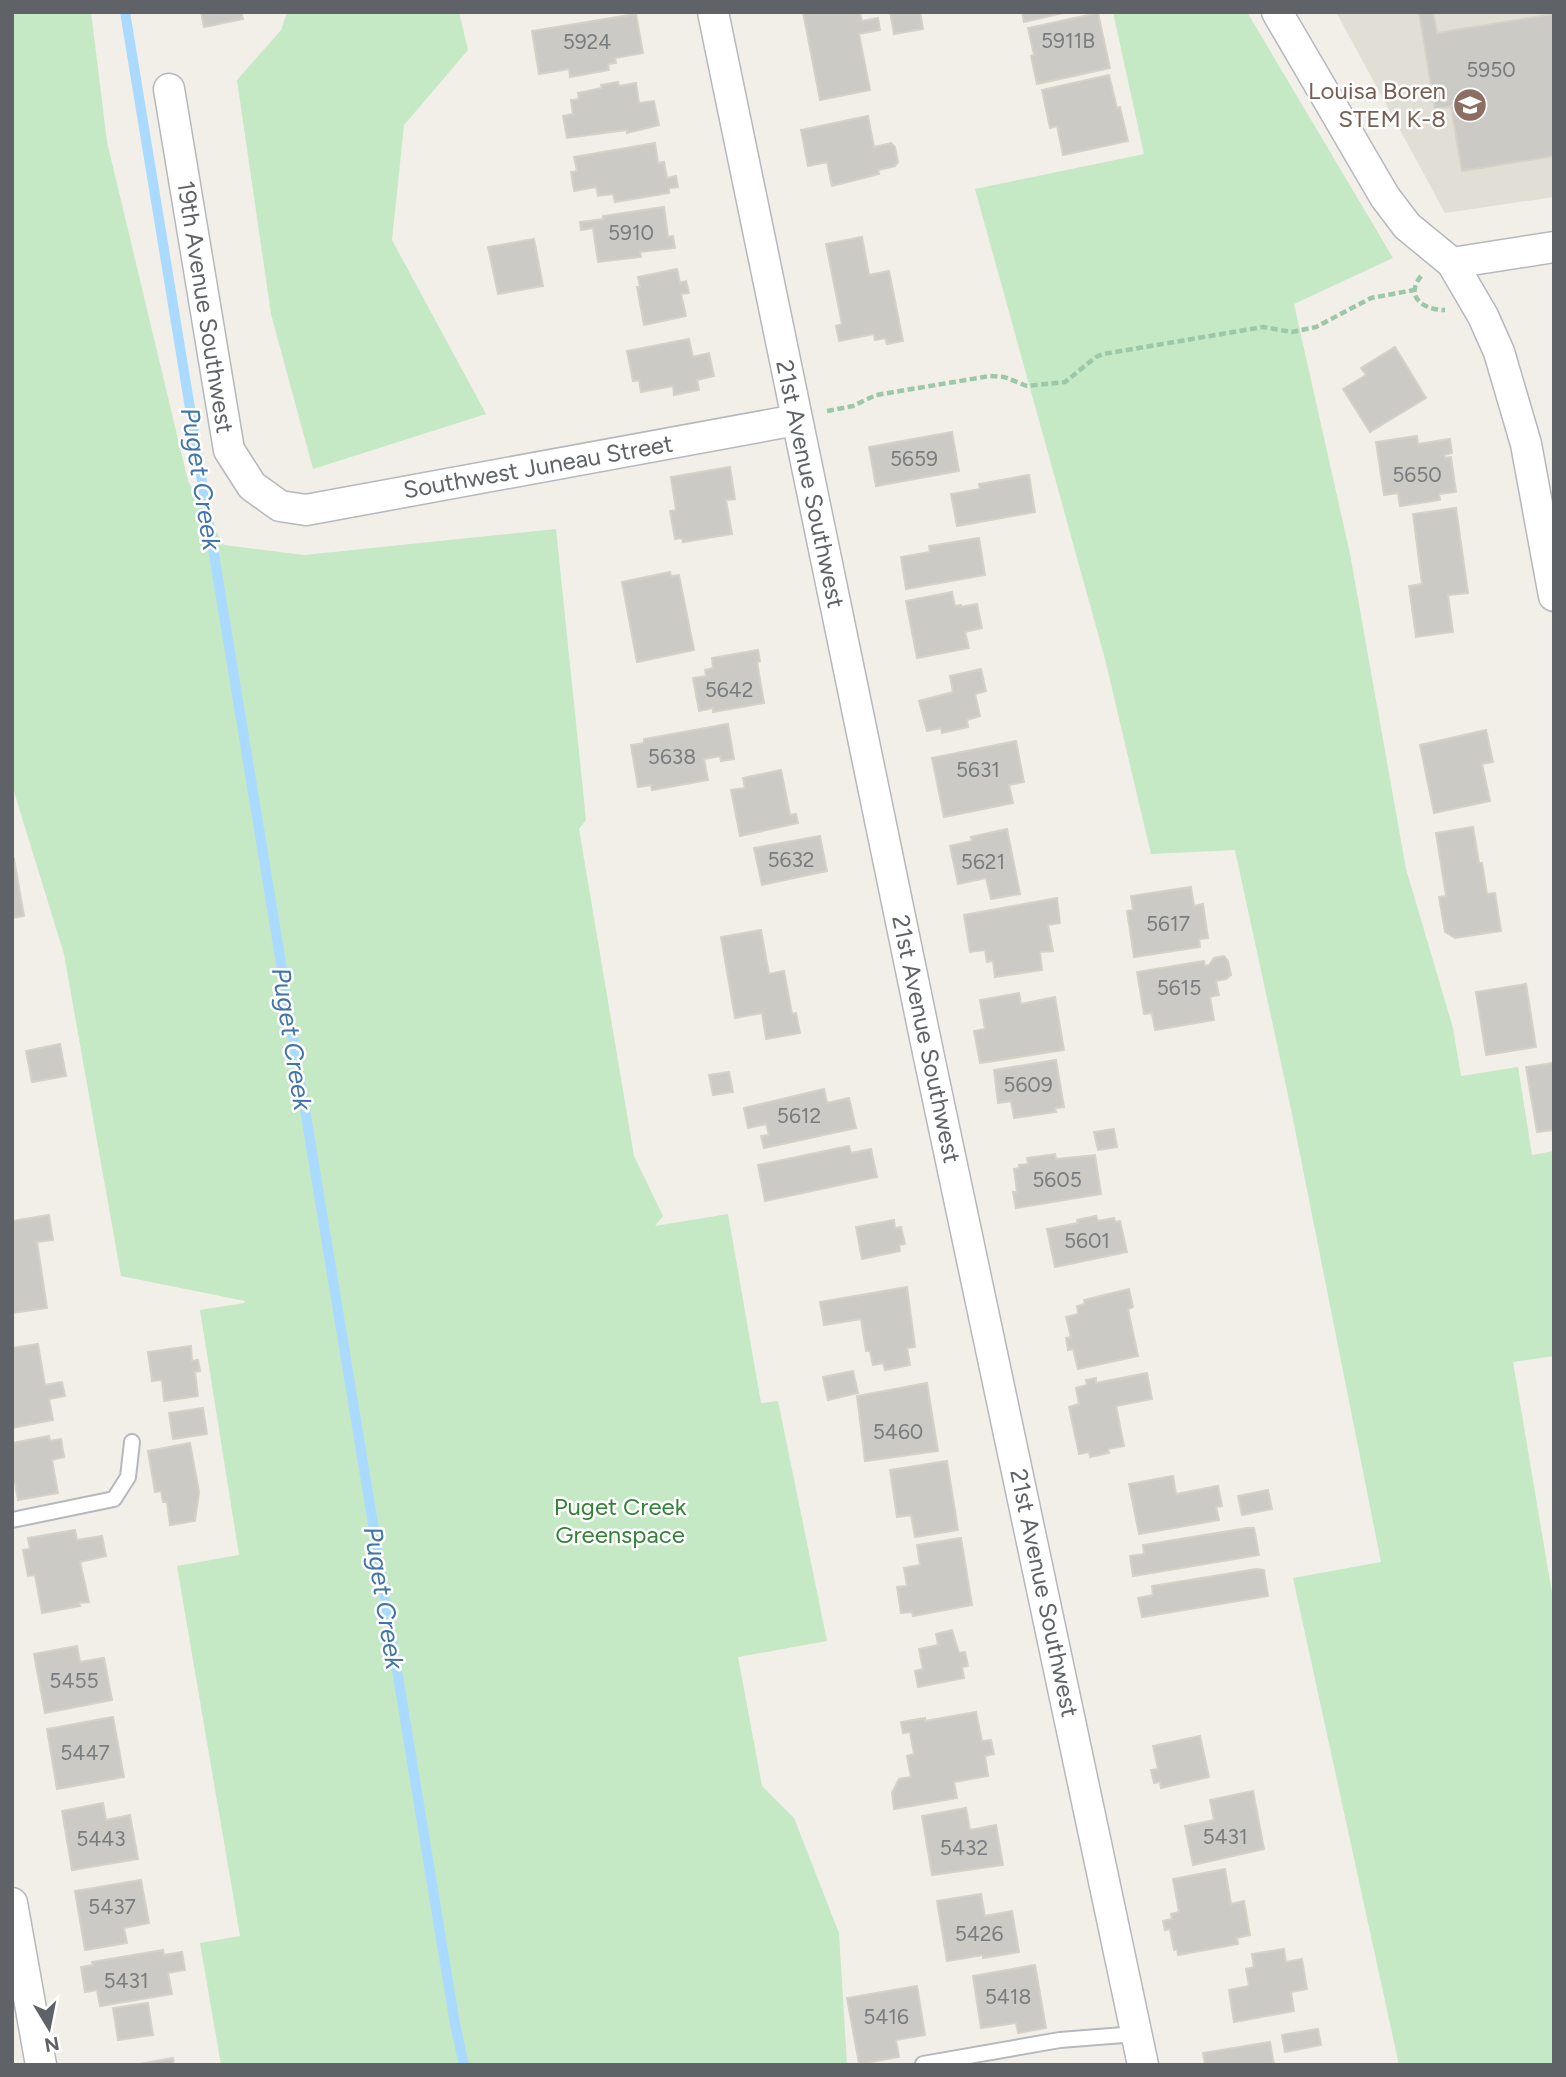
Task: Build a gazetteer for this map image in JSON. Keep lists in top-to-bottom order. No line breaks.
{"streets":{"street":["19th Avenue Southwest","Southwest Juneau Street","21st Avenue Southwest"]},"crossings":[["19th Avenue Southwest","Southwest Juneau Street"],["Southwest Juneau Street","21st Avenue Southwest"]],"water":["Puget Creek"],"parks":["Puget Creek Greenspace"],"places":{"school or university":["Louisa Boren STEM K-8"]},"house_numbers":["5911B","5924","5950","5910","5659","5650","5642","5638","5631","5632","5621","5617","5615","5609","5612","5605","5601","5460","5455","5447","5431","5443","5432","5437","5426","5431","5418","5416"],"north":"bottom"}
